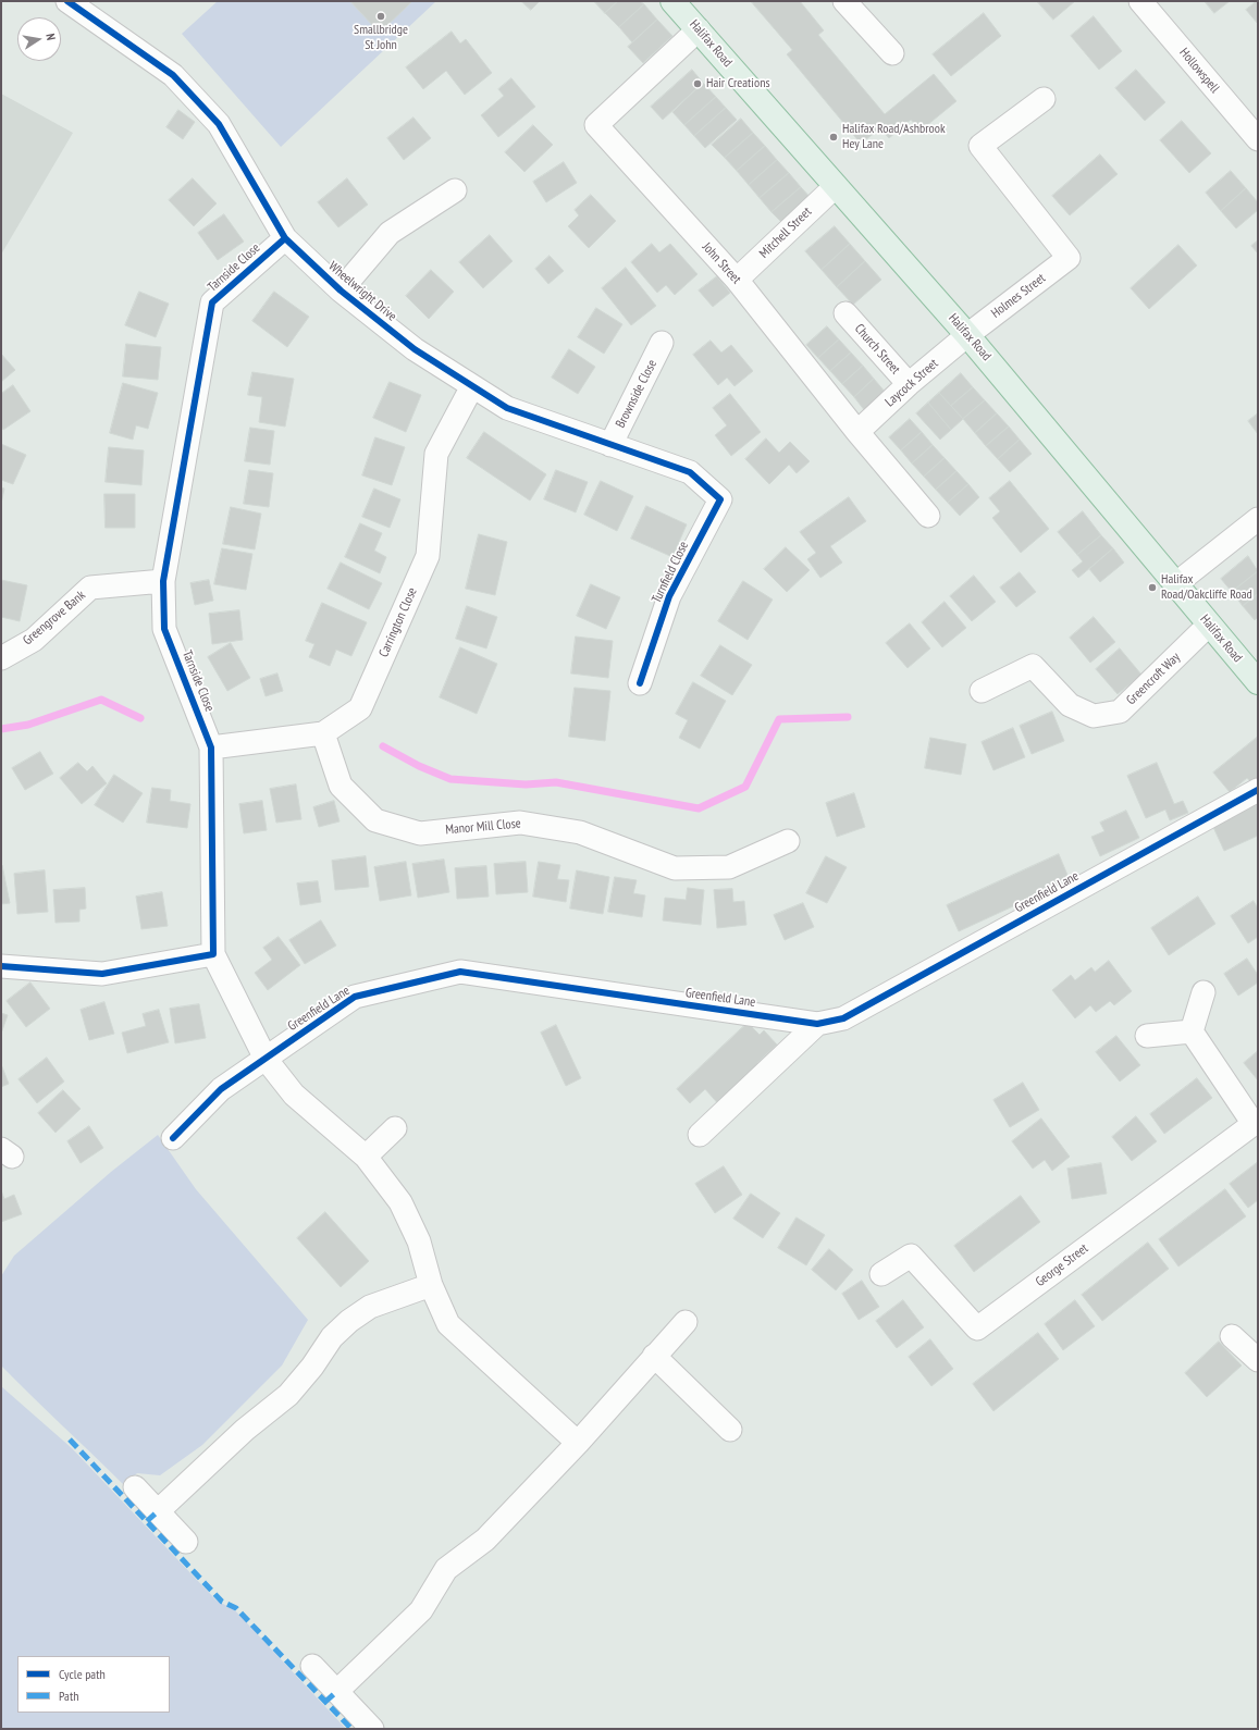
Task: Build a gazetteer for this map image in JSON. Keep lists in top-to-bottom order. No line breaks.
{"streets":{"highway":["Halifax Road"],"street":["Hollowspell","Mitchell Street","John Street","Tarnside Close","Wheelwright Drive","Holmes Street","Church Street","Laycock Street","Brownside Close","Turnfield Close","Greengrove Bank","Carrington Close","Greencroft Way","Manor Mill Close","Greenfield Lane","George Street"]},"crossings":[["Halifax Road","Mitchell Street"],["Halifax Road","John Street"],["Halifax Road","Holmes Street"],["Halifax Road","Laycock Street"],["Halifax Road","Greencroft Way"],["Mitchell Street","John Street"],["John Street","Laycock Street"],["Tarnside Close","Wheelwright Drive"],["Tarnside Close","Greengrove Bank"],["Tarnside Close","Carrington Close"],["Wheelwright Drive","Brownside Close"],["Wheelwright Drive","Turnfield Close"],["Wheelwright Drive","Carrington Close"],["Holmes Street","Laycock Street"],["Church Street","Laycock Street"],["Carrington Close","Manor Mill Close"]],"places":["Smallbridge St John","Hair Creations","Halifax Road/Ashbrook Hey Lane","Halifax Road/Oakcliffe Road"],"legend":["Cycle path","Path"],"north":"right"}
